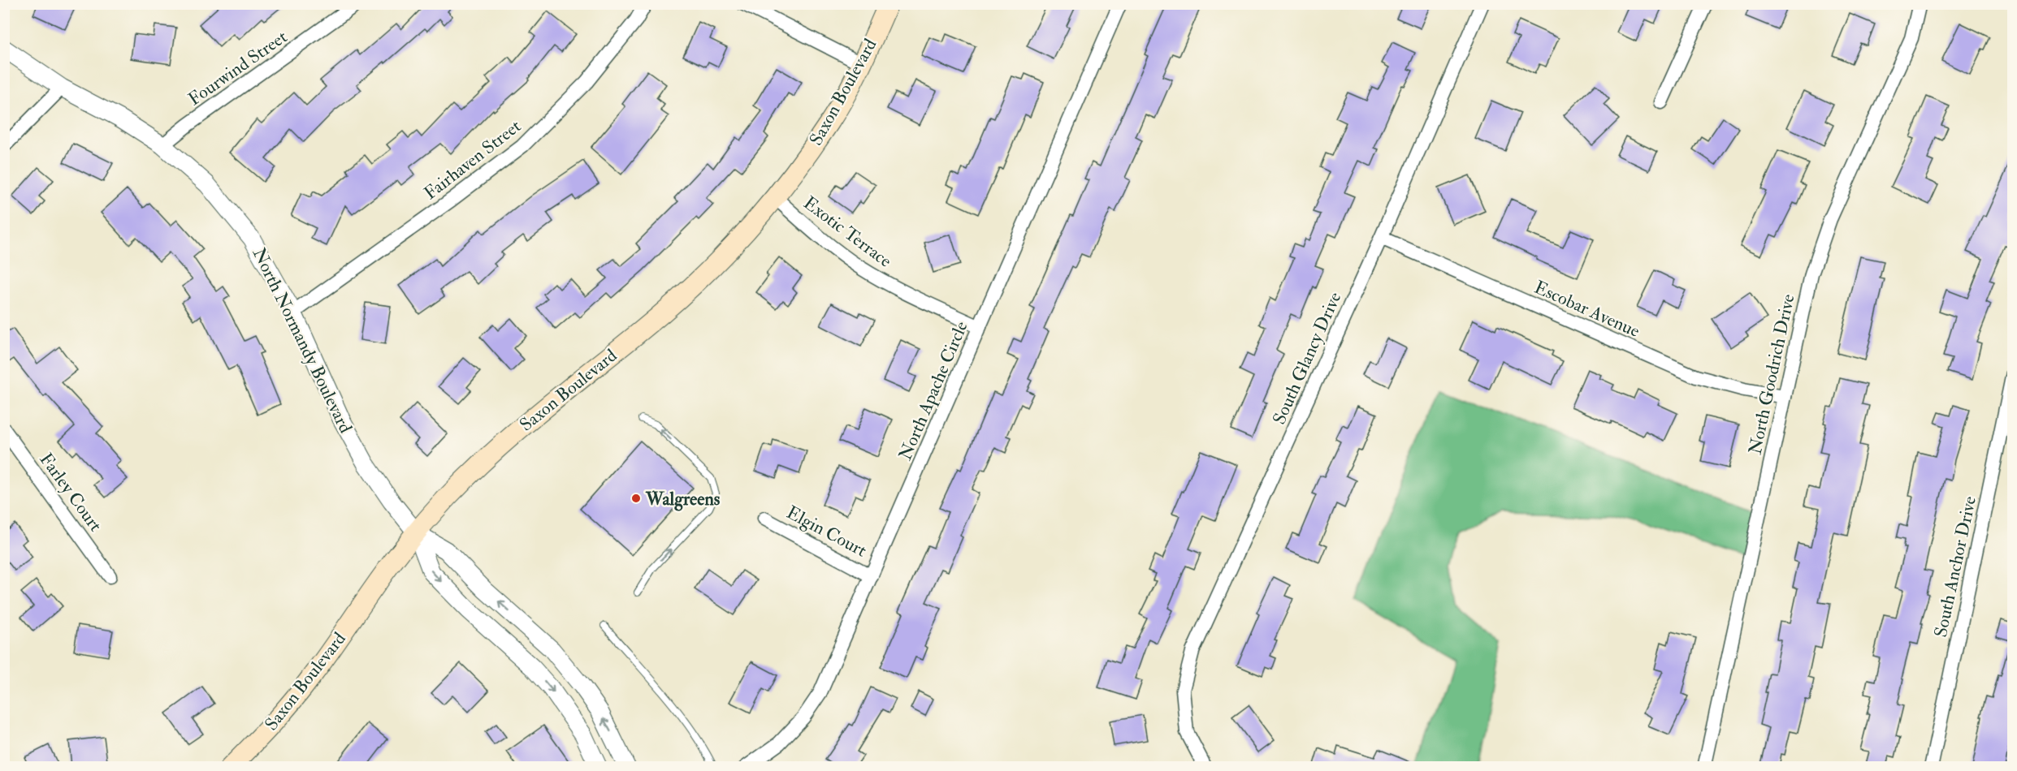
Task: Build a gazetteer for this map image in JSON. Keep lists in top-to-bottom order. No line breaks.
{"streets":{"main road":["Saxon Boulevard"],"street":["Fourwind Street","Fairhaven Street","Exotic Terrace","Escobar Avenue","North Normandy Boulevard","South Glancy Drive","North Goodrich Drive","North Apache Circle","Farley Court","Elgin Court","South Anchor Drive"]},"crossings":[["Fourwind Street","North Normandy Boulevard"],["Saxon Boulevard","Exotic Terrace"],["Saxon Boulevard","North Normandy Boulevard"],["Fairhaven Street","North Normandy Boulevard"],["Exotic Terrace","North Apache Circle"],["Escobar Avenue","South Glancy Drive"],["Escobar Avenue","North Goodrich Drive"],["North Apache Circle","Elgin Court"]],"places":["Walgreens"]}
